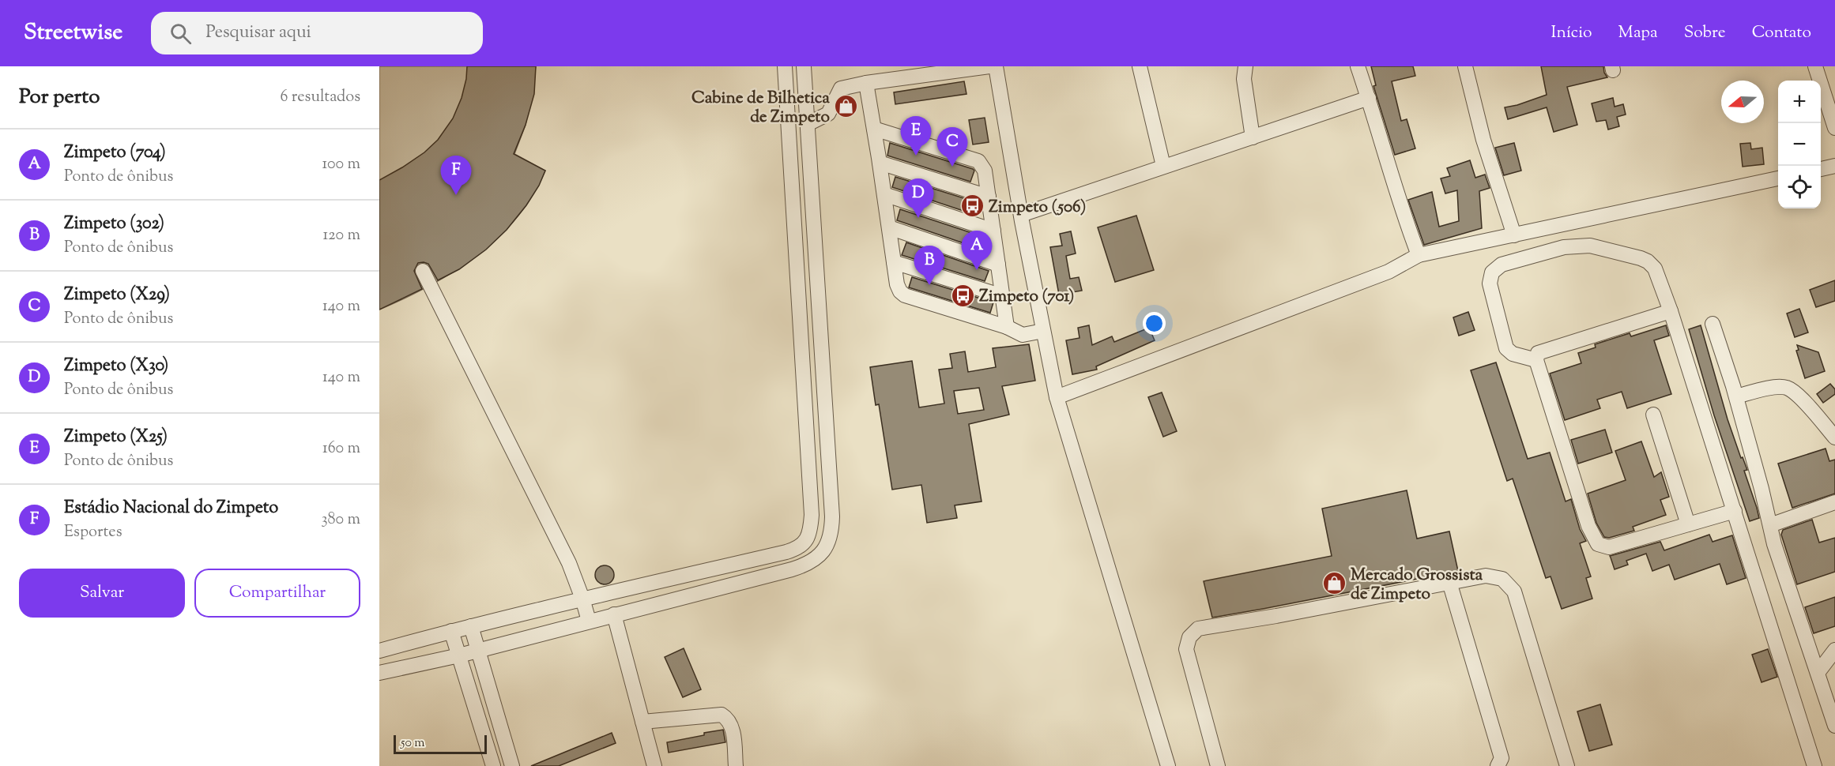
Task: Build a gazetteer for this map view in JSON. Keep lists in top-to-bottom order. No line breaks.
{"places":{"shop":["Cabine de Bilhetica de Zimpeto","Mercado Grossista de Zimpeto"],"bus stop":["Zimpeto (506)","Zimpeto (701)"]},"scale_bar":"50 m","north":"left","page":{"header":"Streetwise","search":"Pesquisar aqui","nav":["Início","Mapa","Sobre","Contato"],"heading":["Por perto","6 resultados"],"map_buttons":["+","−"],"pins":["E","C","F","D","A","B"],"list":[{"mark":"A","name":"Zimpeto (704)","note":"Ponto de ônibus","value":"100 m"},{"mark":"B","name":"Zimpeto (302)","note":"Ponto de ônibus","value":"120 m"},{"mark":"C","name":"Zimpeto (X29)","note":"Ponto de ônibus","value":"140 m"},{"mark":"D","name":"Zimpeto (X30)","note":"Ponto de ônibus","value":"140 m"},{"mark":"E","name":"Zimpeto (X25)","note":"Ponto de ônibus","value":"160 m"},{"mark":"F","name":"Estádio Nacional do Zimpeto","note":"Esportes","value":"380 m"}],"buttons":["Salvar","Compartilhar"],"scale":"50 m"}}
